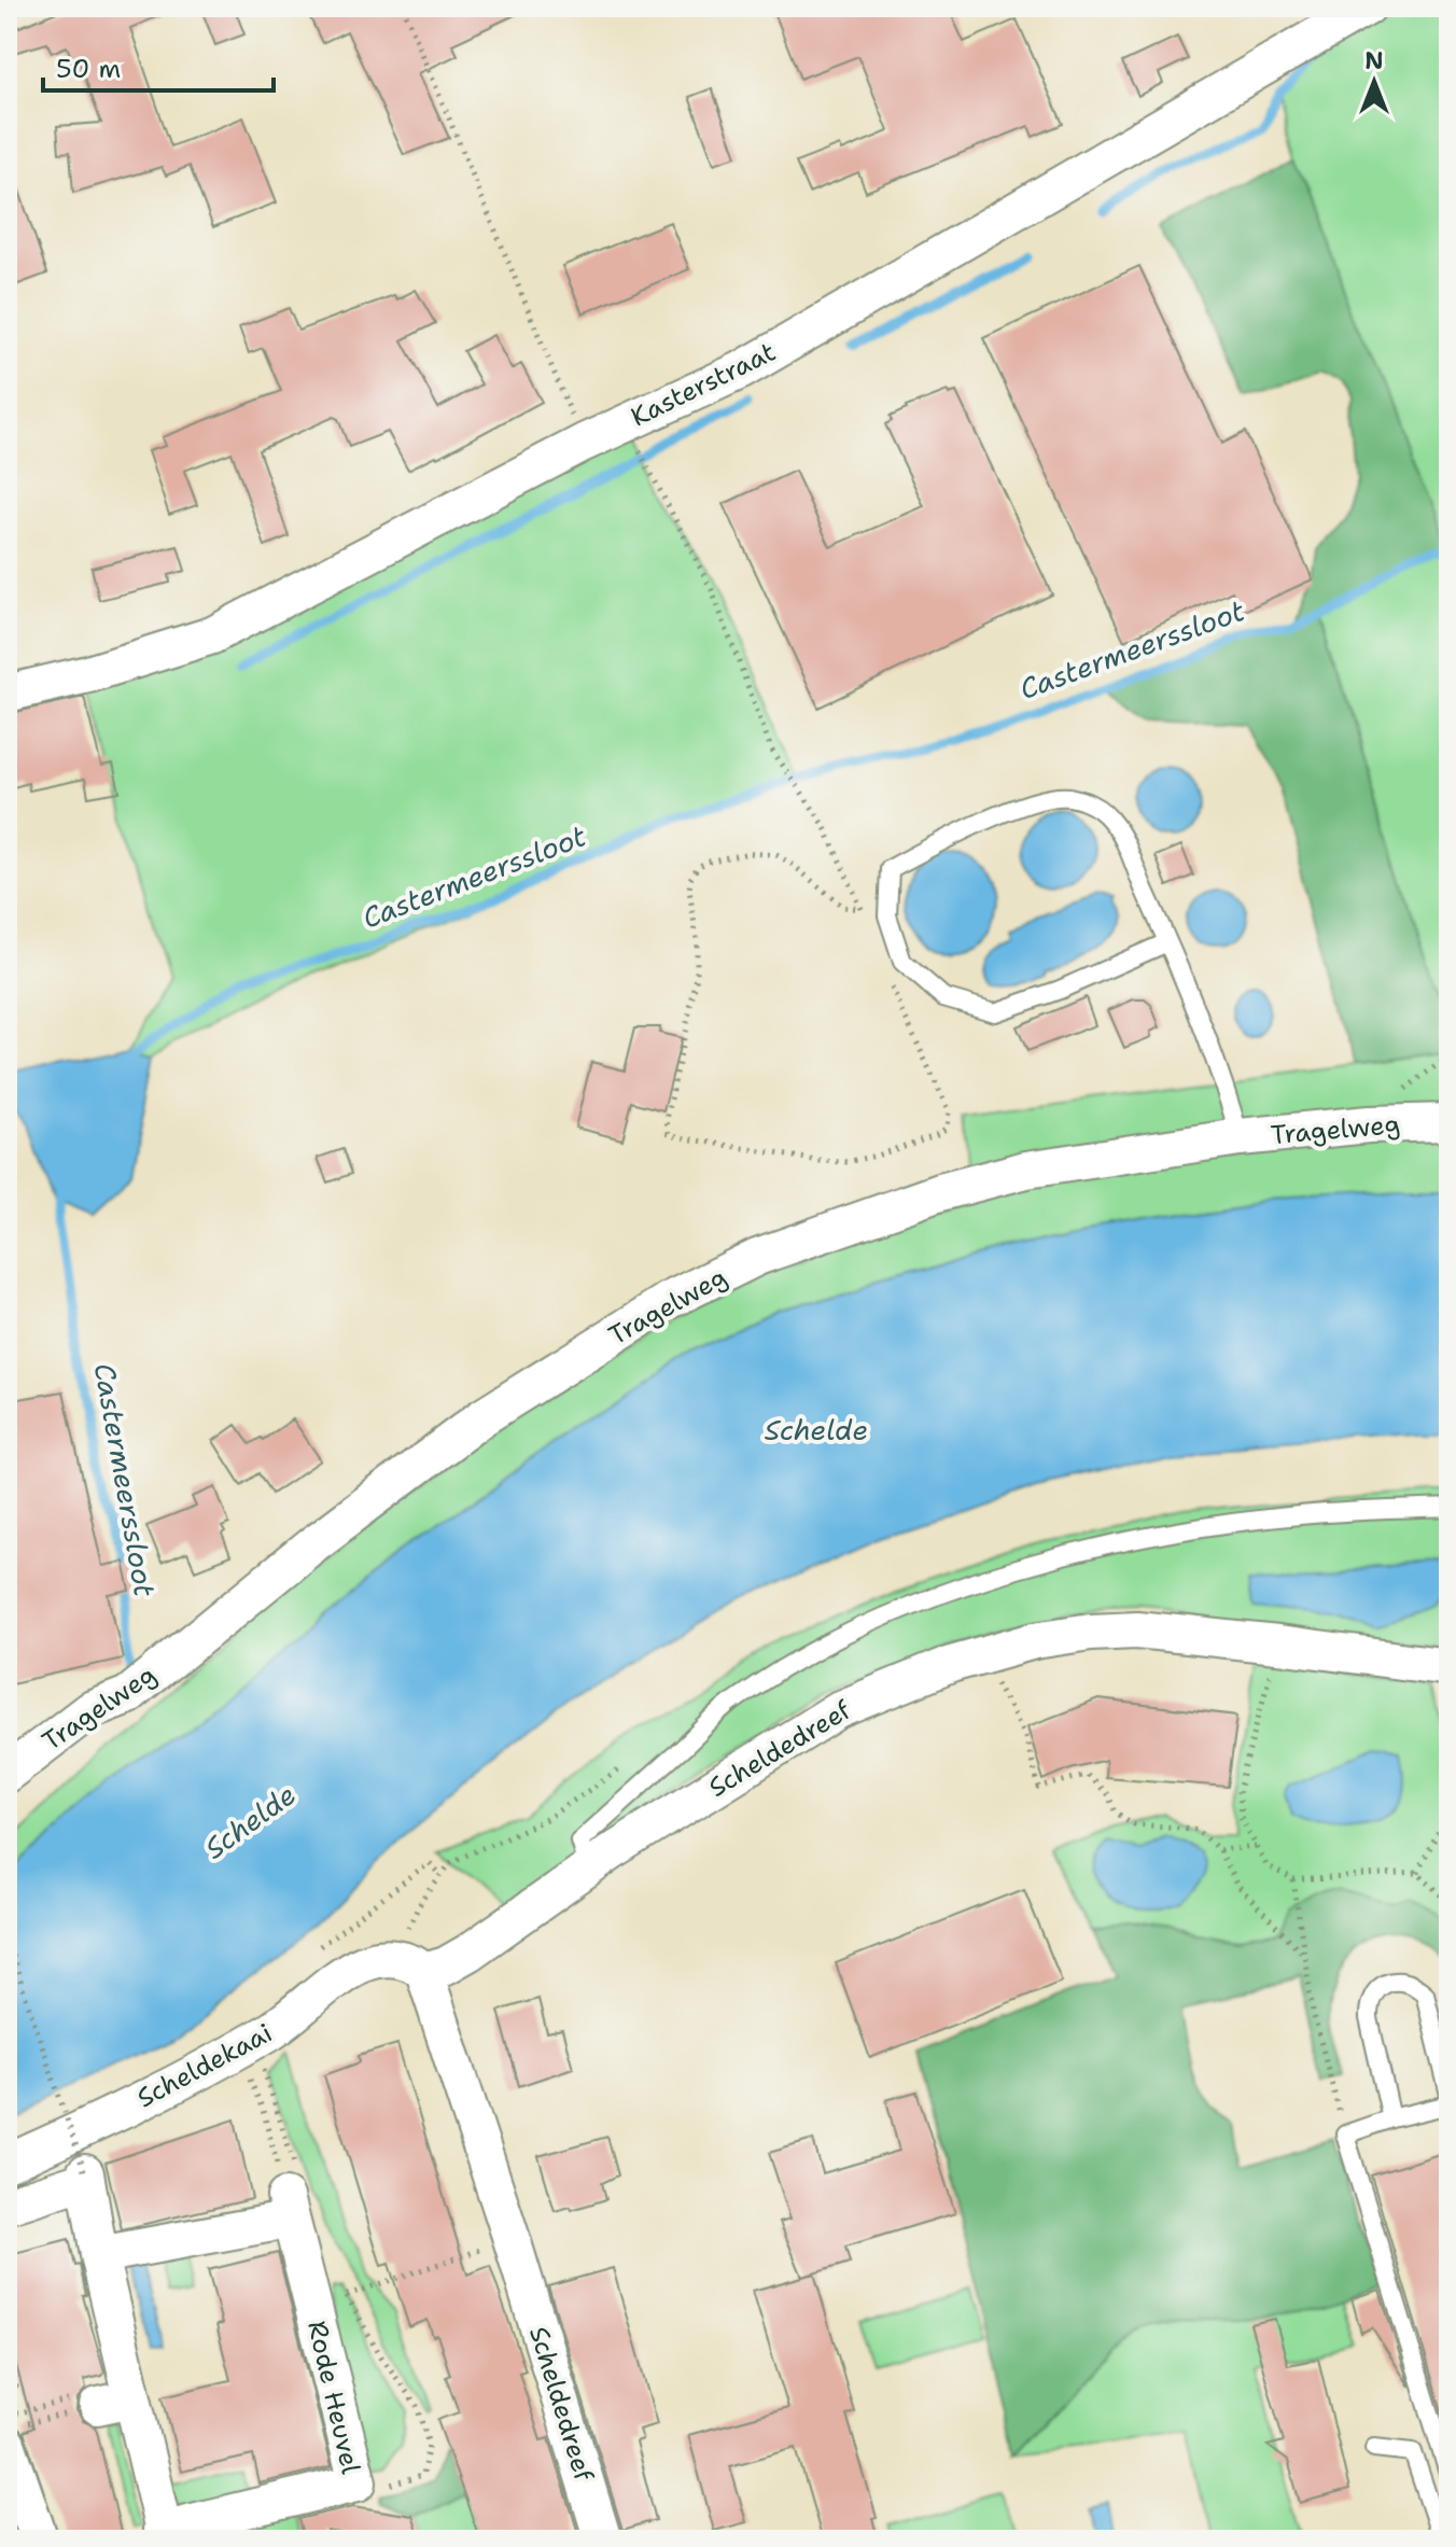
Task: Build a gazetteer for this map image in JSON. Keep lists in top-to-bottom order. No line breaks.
{"streets":{"street":["Kasterstraat","Tragelweg","Scheldedreef","Scheldekaai","Rode Heuvel"]},"crossings":[["Scheldedreef","Scheldekaai"],["Scheldekaai","Rode Heuvel"]],"water":["Castermeerssloot","Schelde"],"scale_bar":"50 m","north":"top"}
